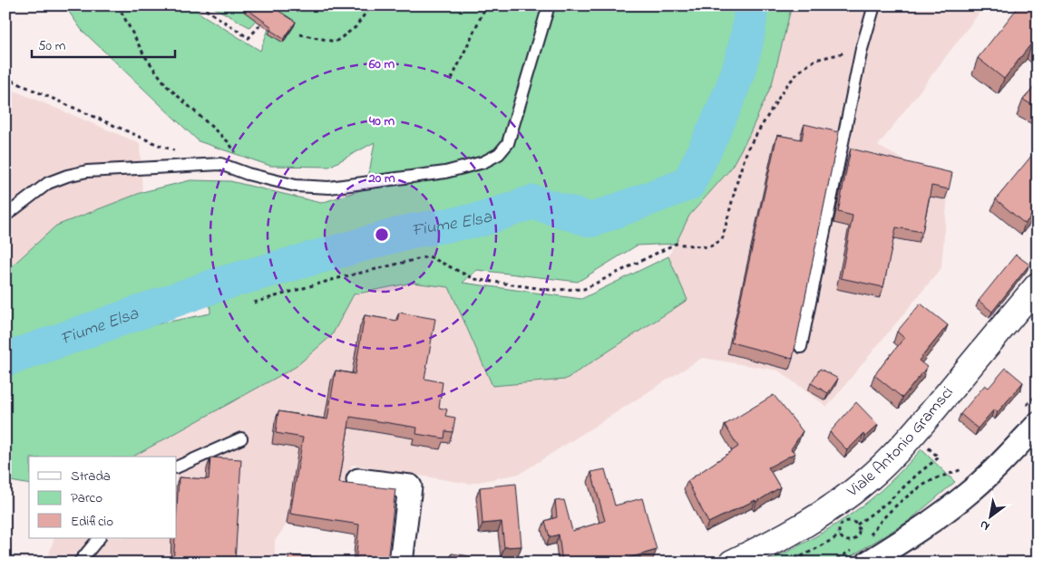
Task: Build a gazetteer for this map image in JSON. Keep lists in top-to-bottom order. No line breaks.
{"streets":{"main road":["Viale Antonio Gramsci"]},"water":["Fiume Elsa"],"legend":["Strada","Parco","Edificio"],"scale_bar":"50 m","north":"bottom left","rings":["60 m","40 m","20 m"]}
